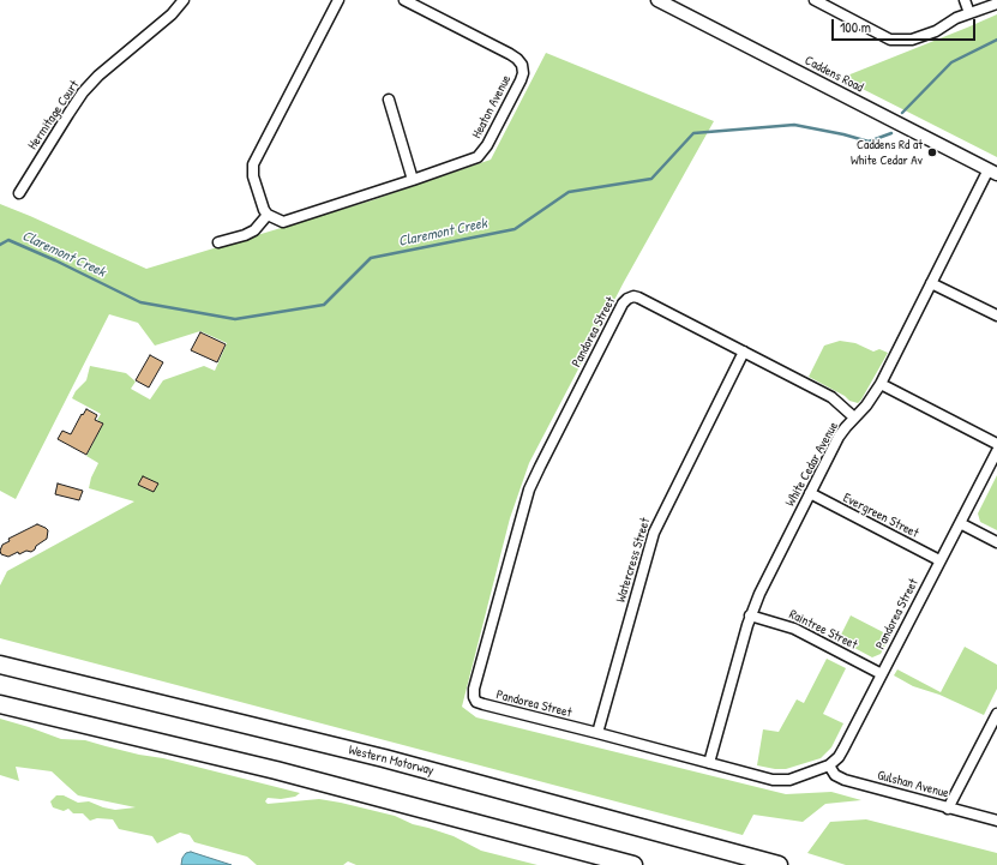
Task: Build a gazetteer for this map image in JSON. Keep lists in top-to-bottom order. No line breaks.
{"streets":{"highway":["Western Motorway"],"street":["Caddens Road","Heaton Avenue","Hermitage Court","Pandorea Street","White Cedar Avenue","Evergreen Street","Watercress Street","Raintree Street","Gulshan Avenue"]},"crossings":[["Caddens Road","White Cedar Avenue"],["Pandorea Street","White Cedar Avenue"],["Pandorea Street","Evergreen Street"],["Pandorea Street","Watercress Street"],["Pandorea Street","Raintree Street"],["Pandorea Street","Gulshan Avenue"],["White Cedar Avenue","Evergreen Street"],["White Cedar Avenue","Raintree Street"]],"water":["Claremont Creek"],"places":["Caddens Rd at White Cedar Av"],"scale_bar":"100 m"}
